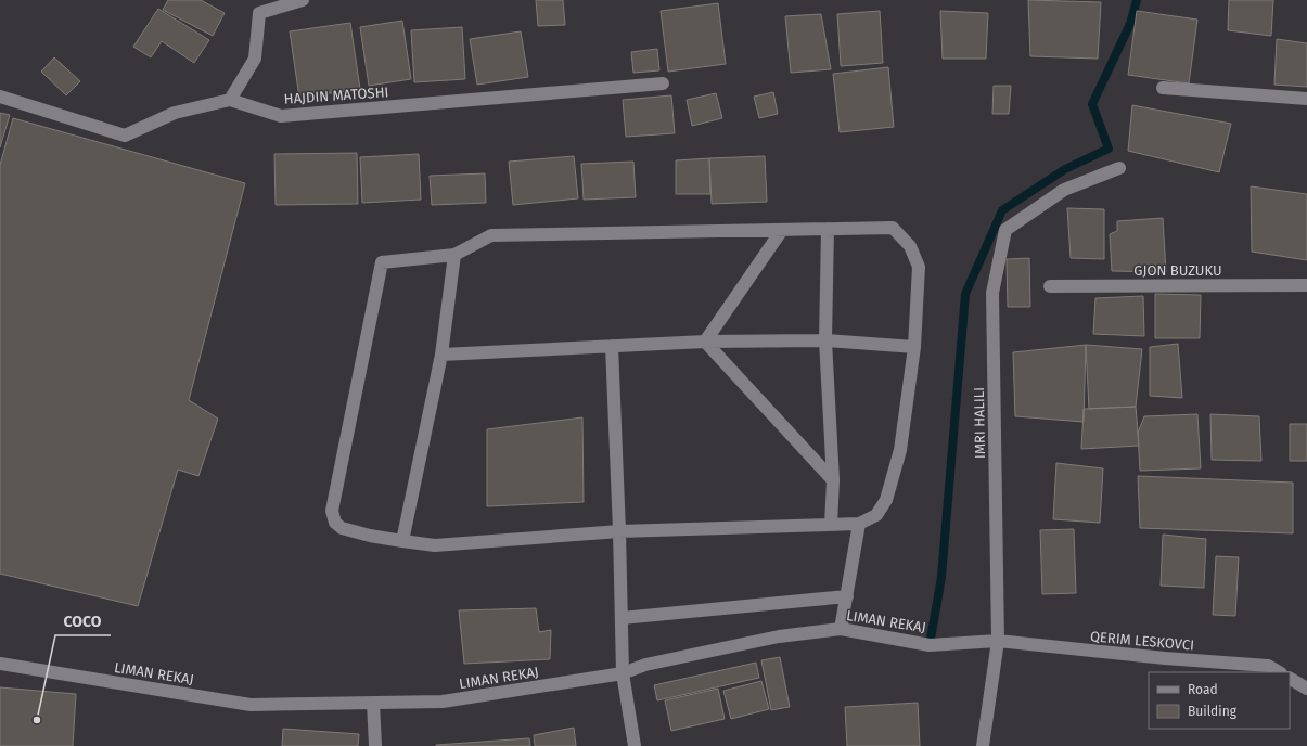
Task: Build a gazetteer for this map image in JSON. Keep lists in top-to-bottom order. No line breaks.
{"streets":{"street":["HAJDIN MATOSHI","GJON BUZUKU","IMRI HALILI","LIMAN REKAJ","QERIM LESKOVCI"]},"crossings":[["IMRI HALILI","LIMAN REKAJ"],["IMRI HALILI","QERIM LESKOVCI"],["LIMAN REKAJ","QERIM LESKOVCI"]],"places":["COCO"],"legend":["Road","Building"]}
